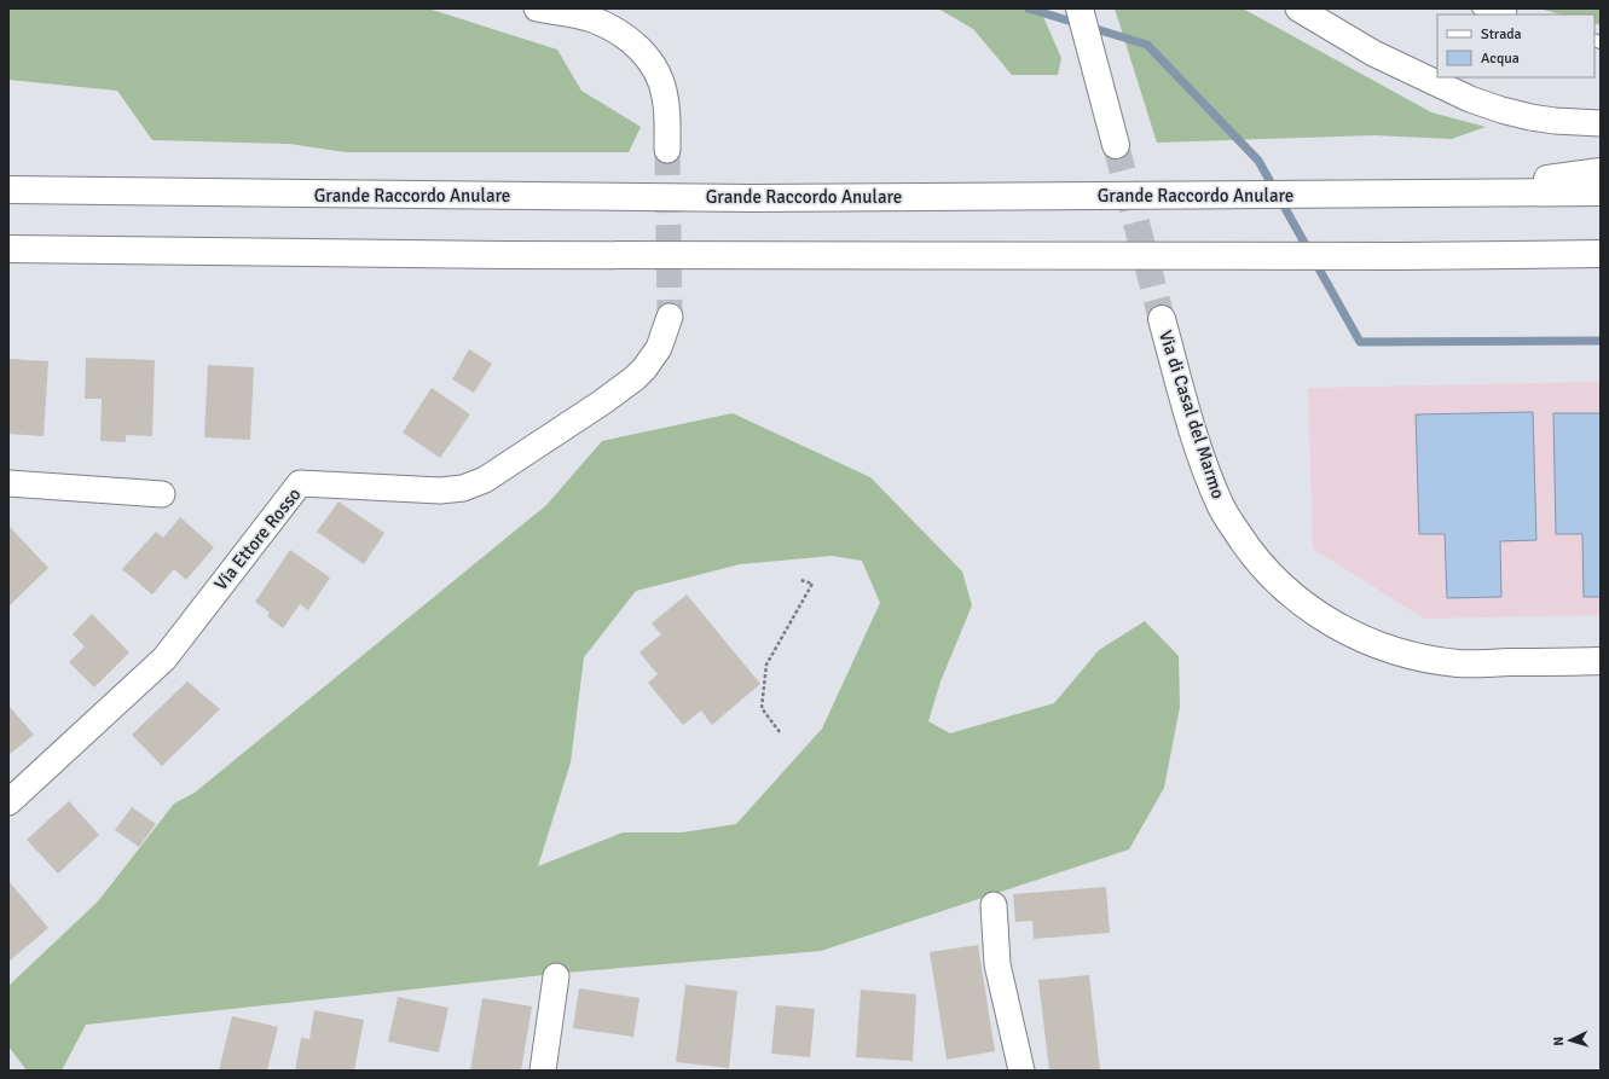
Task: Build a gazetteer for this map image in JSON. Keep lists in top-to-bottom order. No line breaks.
{"streets":{"main road":["Grande Raccordo Anulare","Via di Casal del Marmo"],"street":["Via Ettore Rosso"]},"legend":["Strada","Acqua"],"north":"left"}
